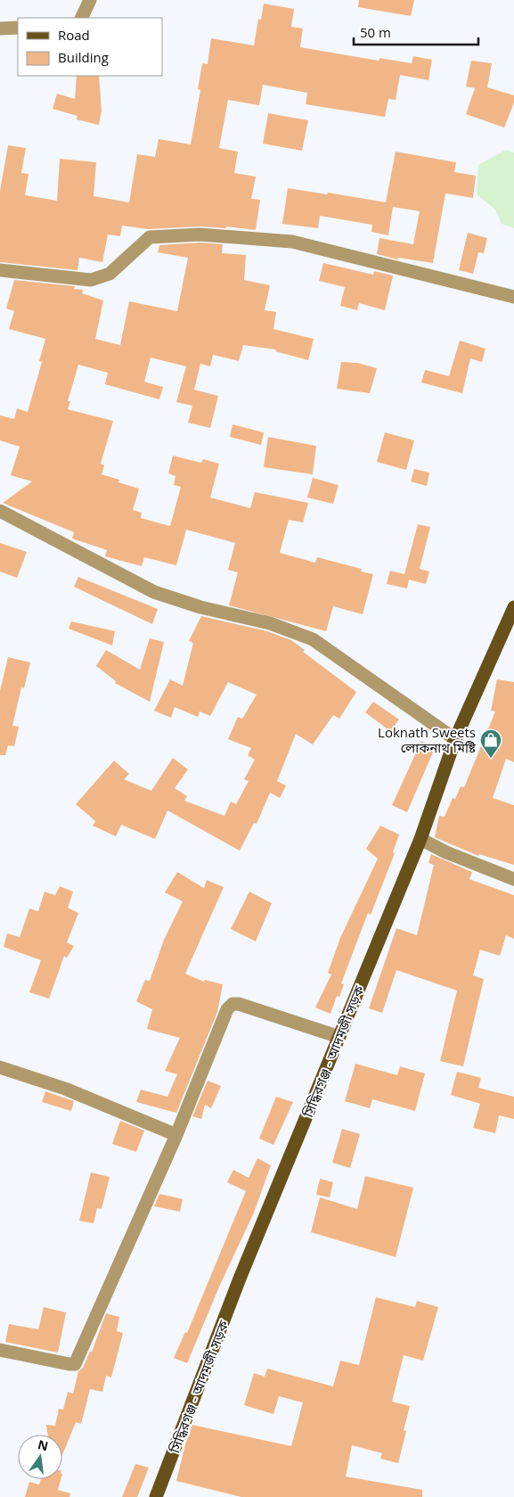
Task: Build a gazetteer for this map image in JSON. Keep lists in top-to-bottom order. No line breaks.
{"streets":{"main road":["সিদ্ধিরগঞ্জ - আদমজী সড়ক"]},"places":{"shop":["Loknath Sweets লোকনাথ মিষ্টি"]},"legend":["Road","Building"],"scale_bar":"50 m","north":"top"}
